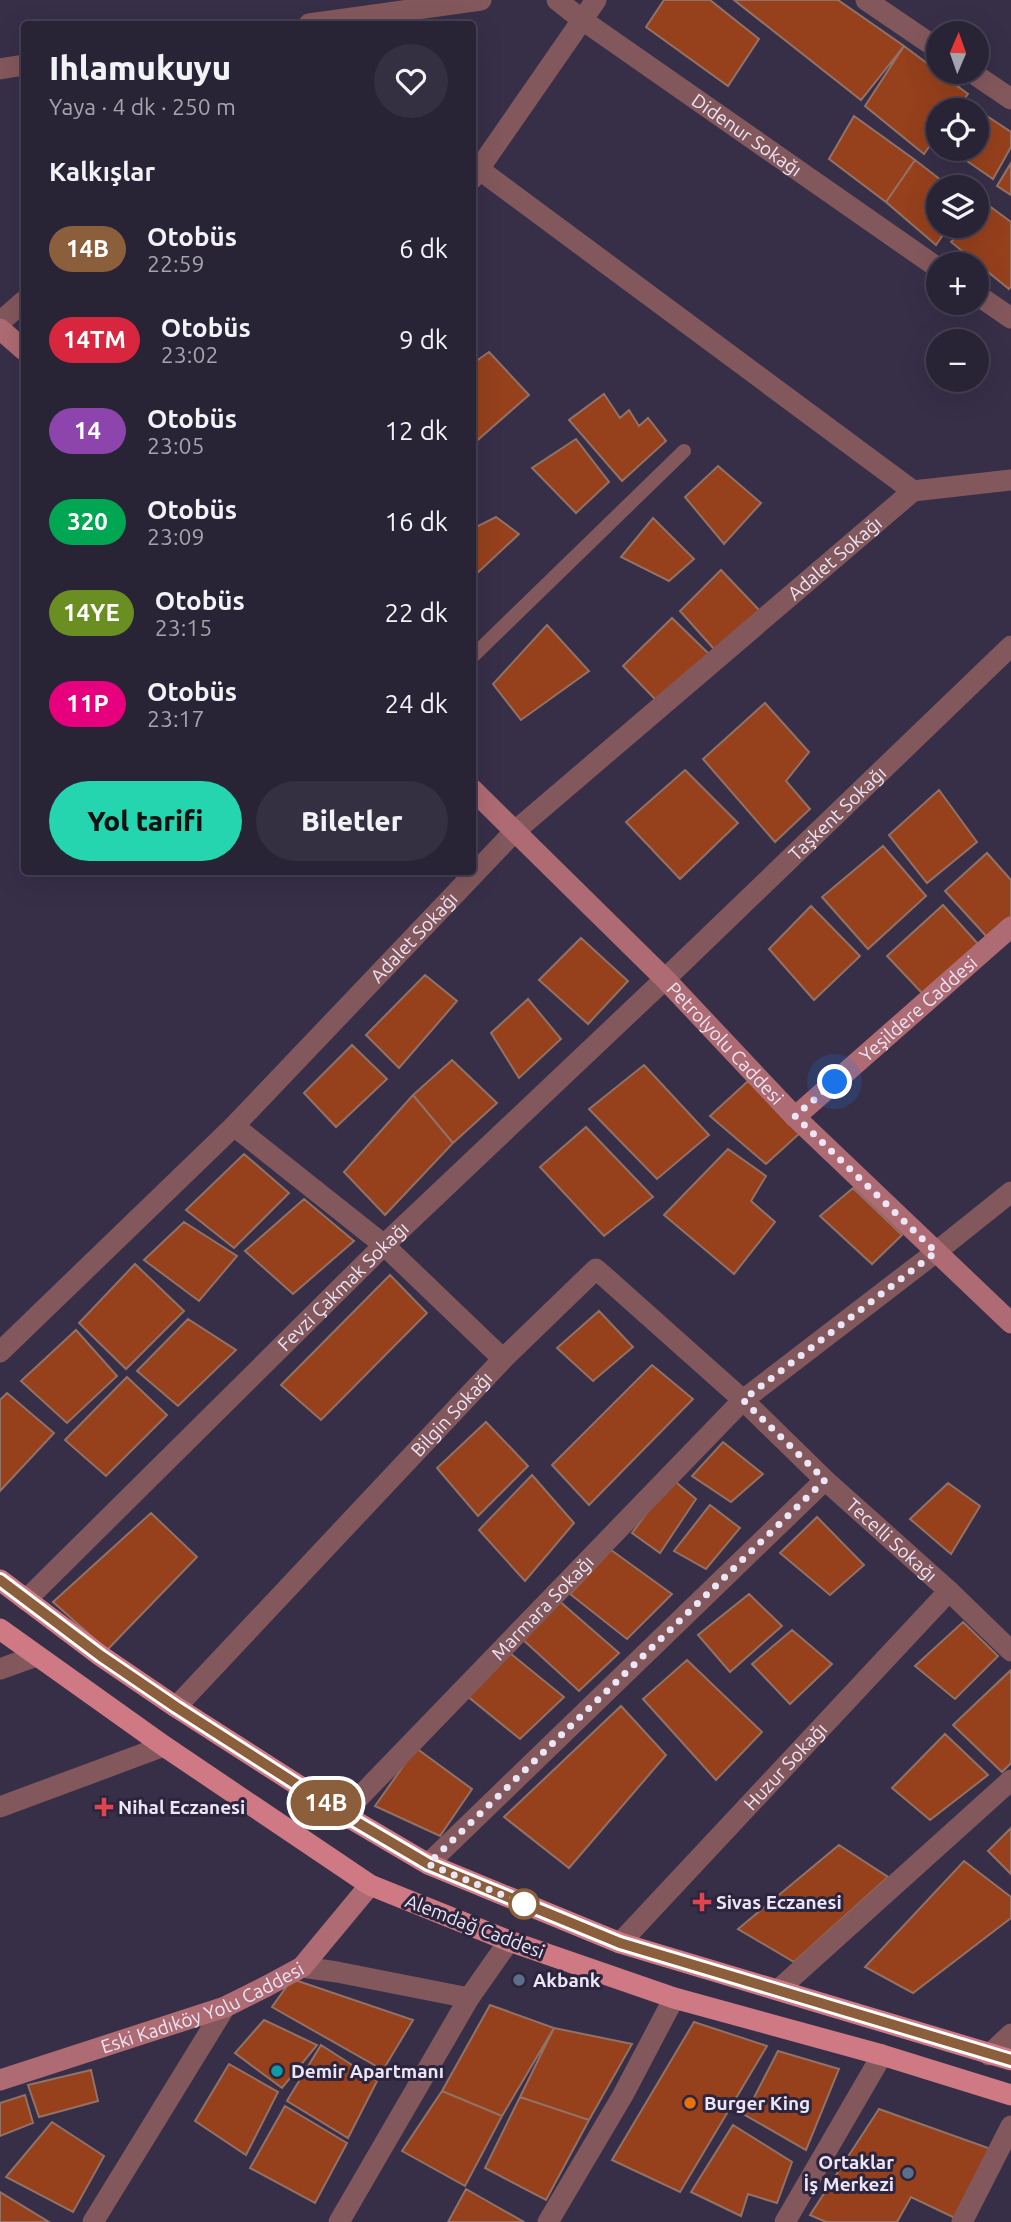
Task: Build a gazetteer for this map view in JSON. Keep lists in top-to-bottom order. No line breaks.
{"streets":{"main road":["Yeşildere Caddesi","Petrolyolu Caddesi","Alemdağ Caddesi","Eski Kadıköy Yolu Caddesi"],"street":["Didenur Sokağı","Adalet Sokağı","Taşkent Sokağı","Fevzi Çakmak Sokağı","Bilgin Sokağı","Tecelli Sokağı","Marmara Sokağı","Huzur Sokağı"]},"crossings":[["Adalet Sokağı","Petrolyolu Caddesi"],["Taşkent Sokağı","Petrolyolu Caddesi"],["Taşkent Sokağı","Fevzi Çakmak Sokağı"],["Yeşildere Caddesi","Petrolyolu Caddesi"],["Petrolyolu Caddesi","Fevzi Çakmak Sokağı"],["Petrolyolu Caddesi","Marmara Sokağı"],["Fevzi Çakmak Sokağı","Alemdağ Caddesi"],["Bilgin Sokağı","Tecelli Sokağı"],["Bilgin Sokağı","Marmara Sokağı"],["Bilgin Sokağı","Alemdağ Caddesi"],["Tecelli Sokağı","Marmara Sokağı"],["Tecelli Sokağı","Huzur Sokağı"],["Marmara Sokağı","Alemdağ Caddesi"],["Huzur Sokağı","Alemdağ Caddesi"],["Alemdağ Caddesi","Eski Kadıköy Yolu Caddesi"]],"places":{"health":["Nihal Eczanesi","Sivas Eczanesi"],"other":["Akbank","Demir Apartmanı","Burger King","Ortaklar İş Merkezi"]},"lines":["bus line 14B"],"north":"top","page":{"on_map":"14B","map_buttons":["+","−"],"heading":[["Ihlamukuyu","Yaya · 4 dk · 250 m"],"Kalkışlar"],"list":[{"mark":"14B","name":"Otobüs","note":"22:59","value":"6 dk"},{"mark":"14TM","name":"Otobüs","note":"23:02","value":"9 dk"},{"mark":"14","name":"Otobüs","note":"23:05","value":"12 dk"},{"mark":"320","name":"Otobüs","note":"23:09","value":"16 dk"},{"mark":"14YE","name":"Otobüs","note":"23:15","value":"22 dk"},{"mark":"11P","name":"Otobüs","note":"23:17","value":"24 dk"}],"buttons":["Yol tarifi","Biletler"]}}
